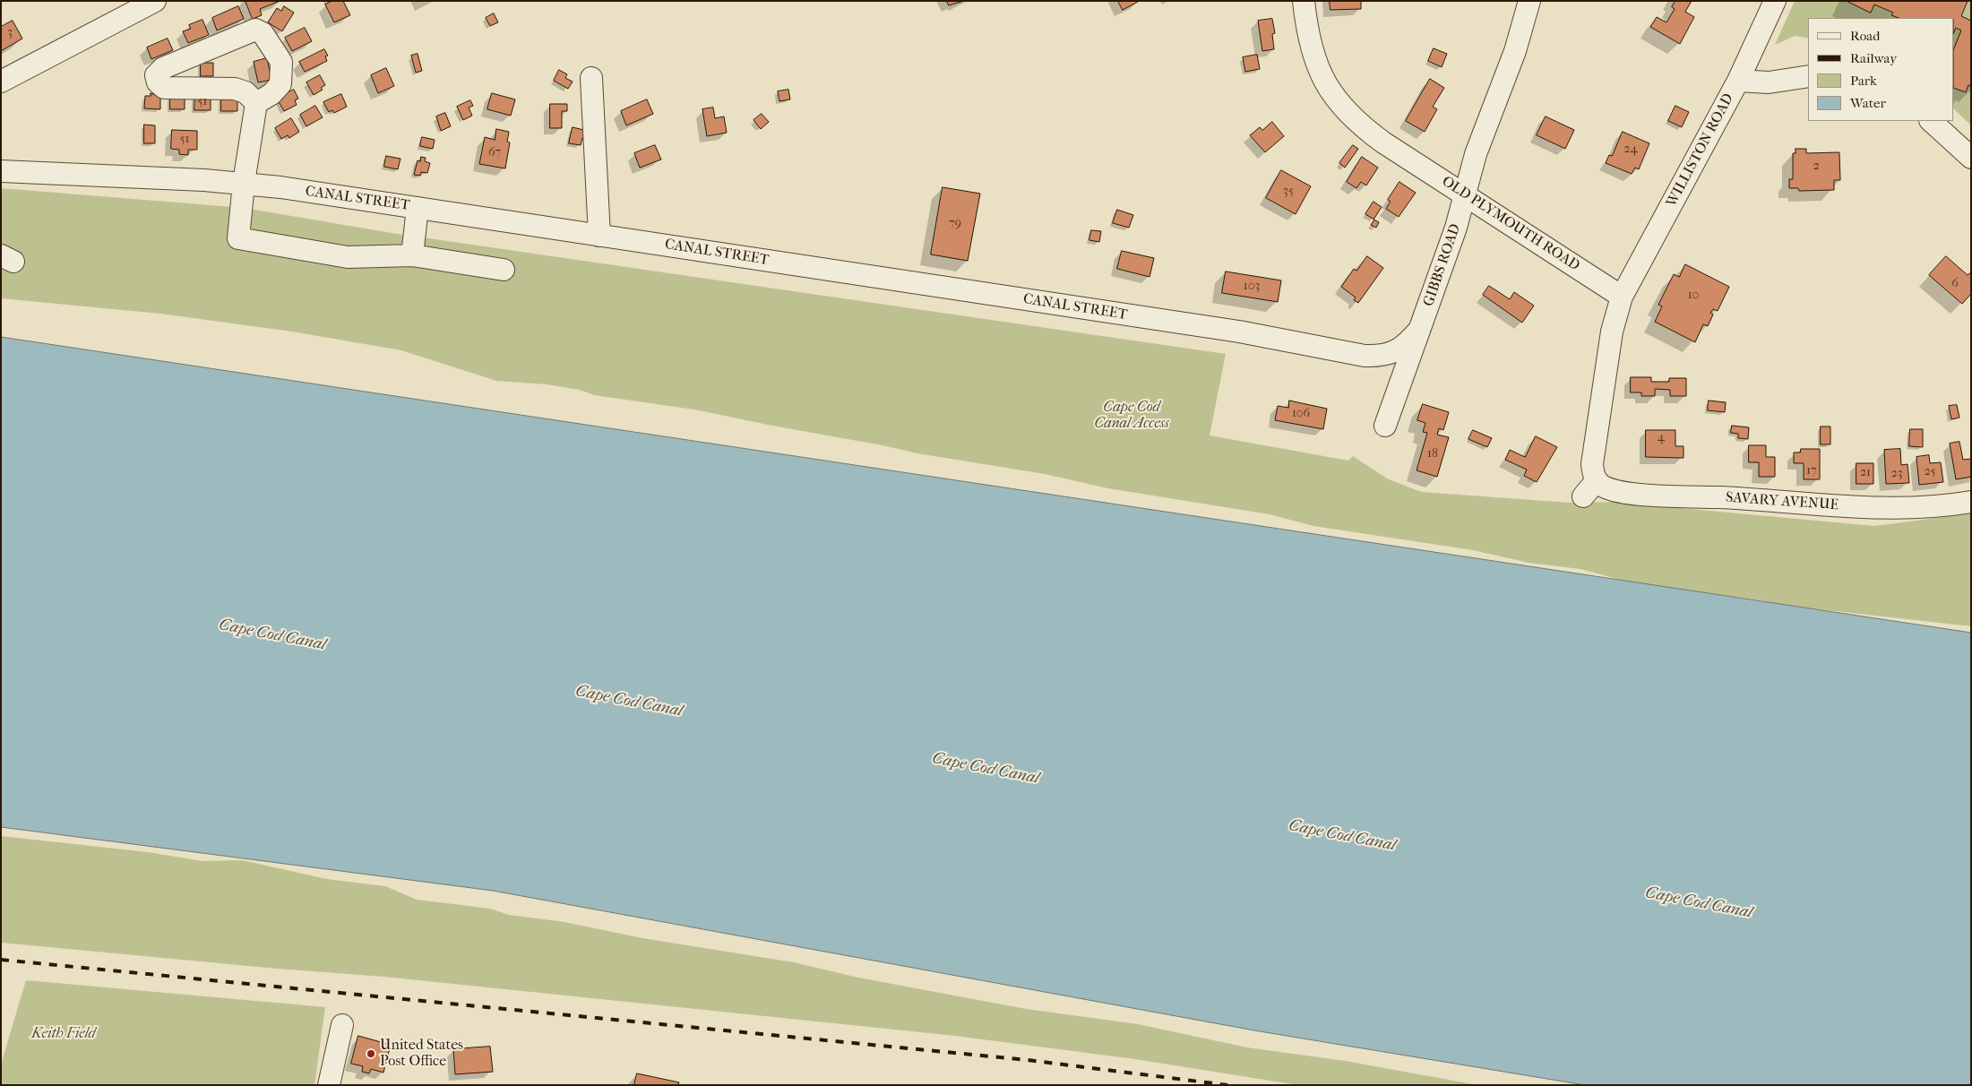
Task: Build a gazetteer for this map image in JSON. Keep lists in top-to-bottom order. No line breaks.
{"streets":{"street":["WILLISTON ROAD","CANAL STREET","OLD PLYMOUTH ROAD","GIBBS ROAD","SAVARY AVENUE"]},"crossings":[["WILLISTON ROAD","OLD PLYMOUTH ROAD"],["WILLISTON ROAD","SAVARY AVENUE"],["CANAL STREET","GIBBS ROAD"],["OLD PLYMOUTH ROAD","GIBBS ROAD"],["OLD PLYMOUTH ROAD","SAVARY AVENUE"]],"water":["Cape Cod Canal"],"parks":["Cape Cod Canal Access","Keith Field"],"places":["United States Post Office"],"house_numbers":["3","51","51","24","67","2","35","79","6","103","10","106","4","18","17","25","21","23"],"legend":["Road","Railway","Park","Water"]}
